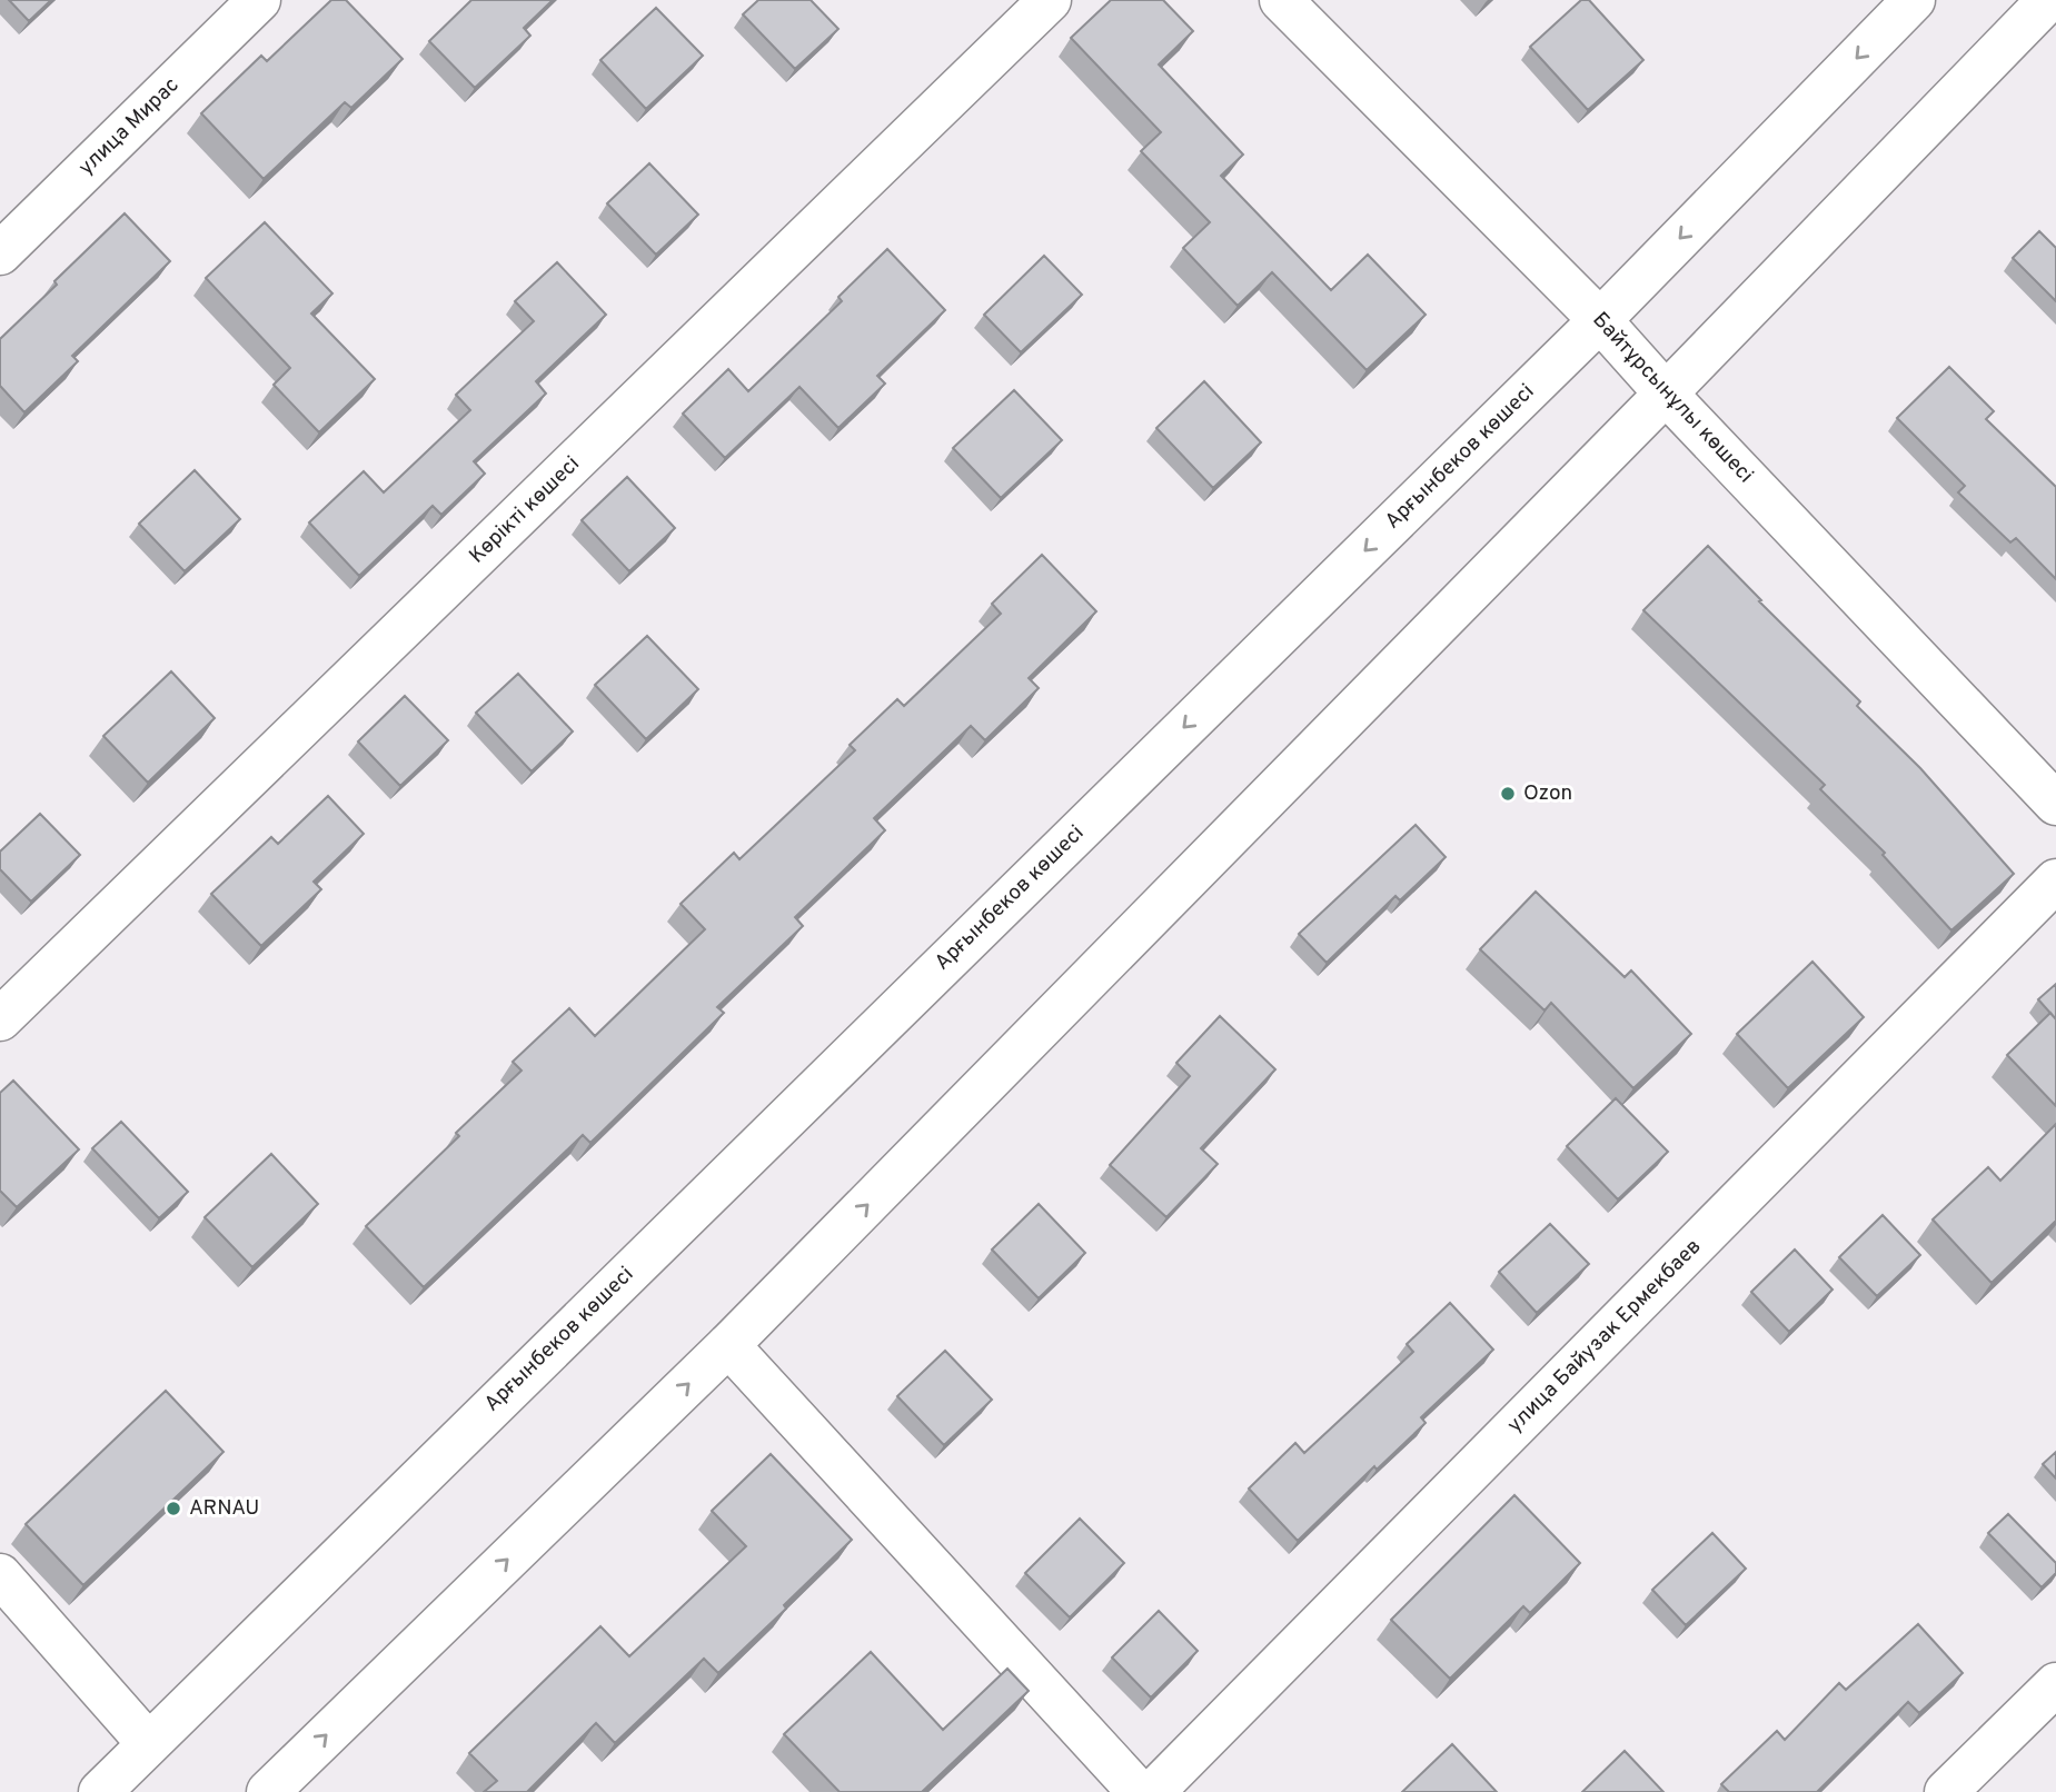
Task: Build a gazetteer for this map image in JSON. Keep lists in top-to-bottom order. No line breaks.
{"streets":{"main road":["улица Мирас","Байтұрсынұлы көшесі","Арғынбеков көшесі","Көрікті көшесі","улица Байузак Ермекбаев"]},"crossings":[["Байтұрсынұлы көшесі","Арғынбеков көшесі"]],"places":["Ozon","ARNAU"]}
